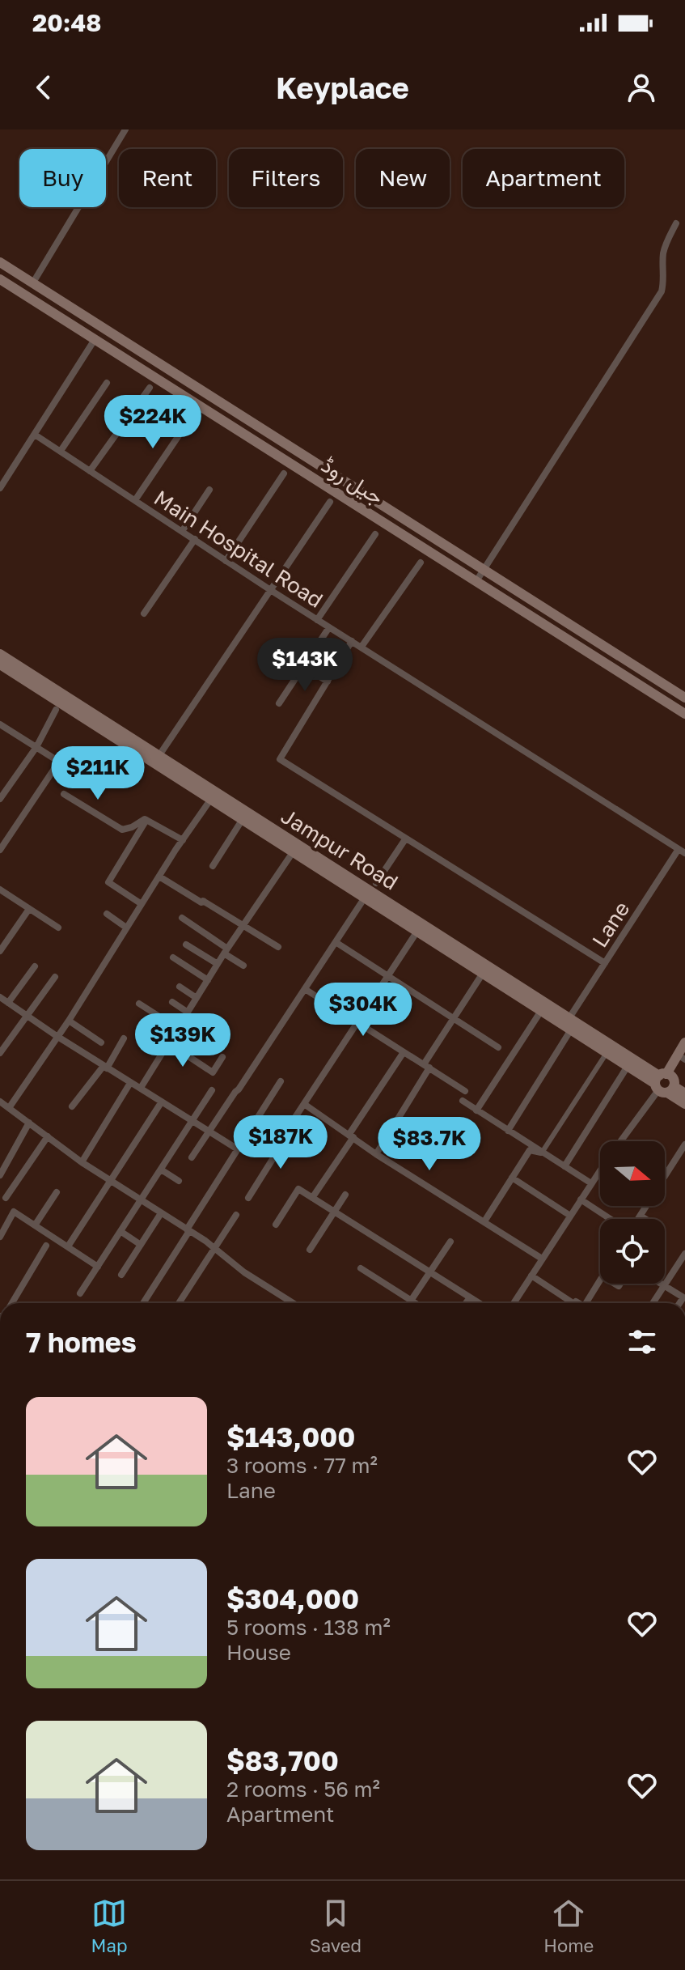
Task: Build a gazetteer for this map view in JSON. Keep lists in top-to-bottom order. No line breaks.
{"streets":{"main road":["جیل روڈ","Jampur Road"],"street":["Main Hospital Road","Lane"]},"crossings":[["Main Hospital Road","Lane"],["Jampur Road","Lane"]],"north":"right","page":{"status":"20:48","header":"Keyplace","chip":["Buy","Rent","Filters","New","Apartment"],"price":["$224K","$143K","$211K","$304K","$139K","$187K","$83.7K"],"heading":"7 homes","list":[{"name":"$143,000","note":"3 rooms · 77 m² · Lane"},{"name":"$304,000","note":"5 rooms · 138 m² · House"},{"name":"$83,700","note":"2 rooms · 56 m² · Apartment"}],"tabs":["Map","Saved","Home"]}}
